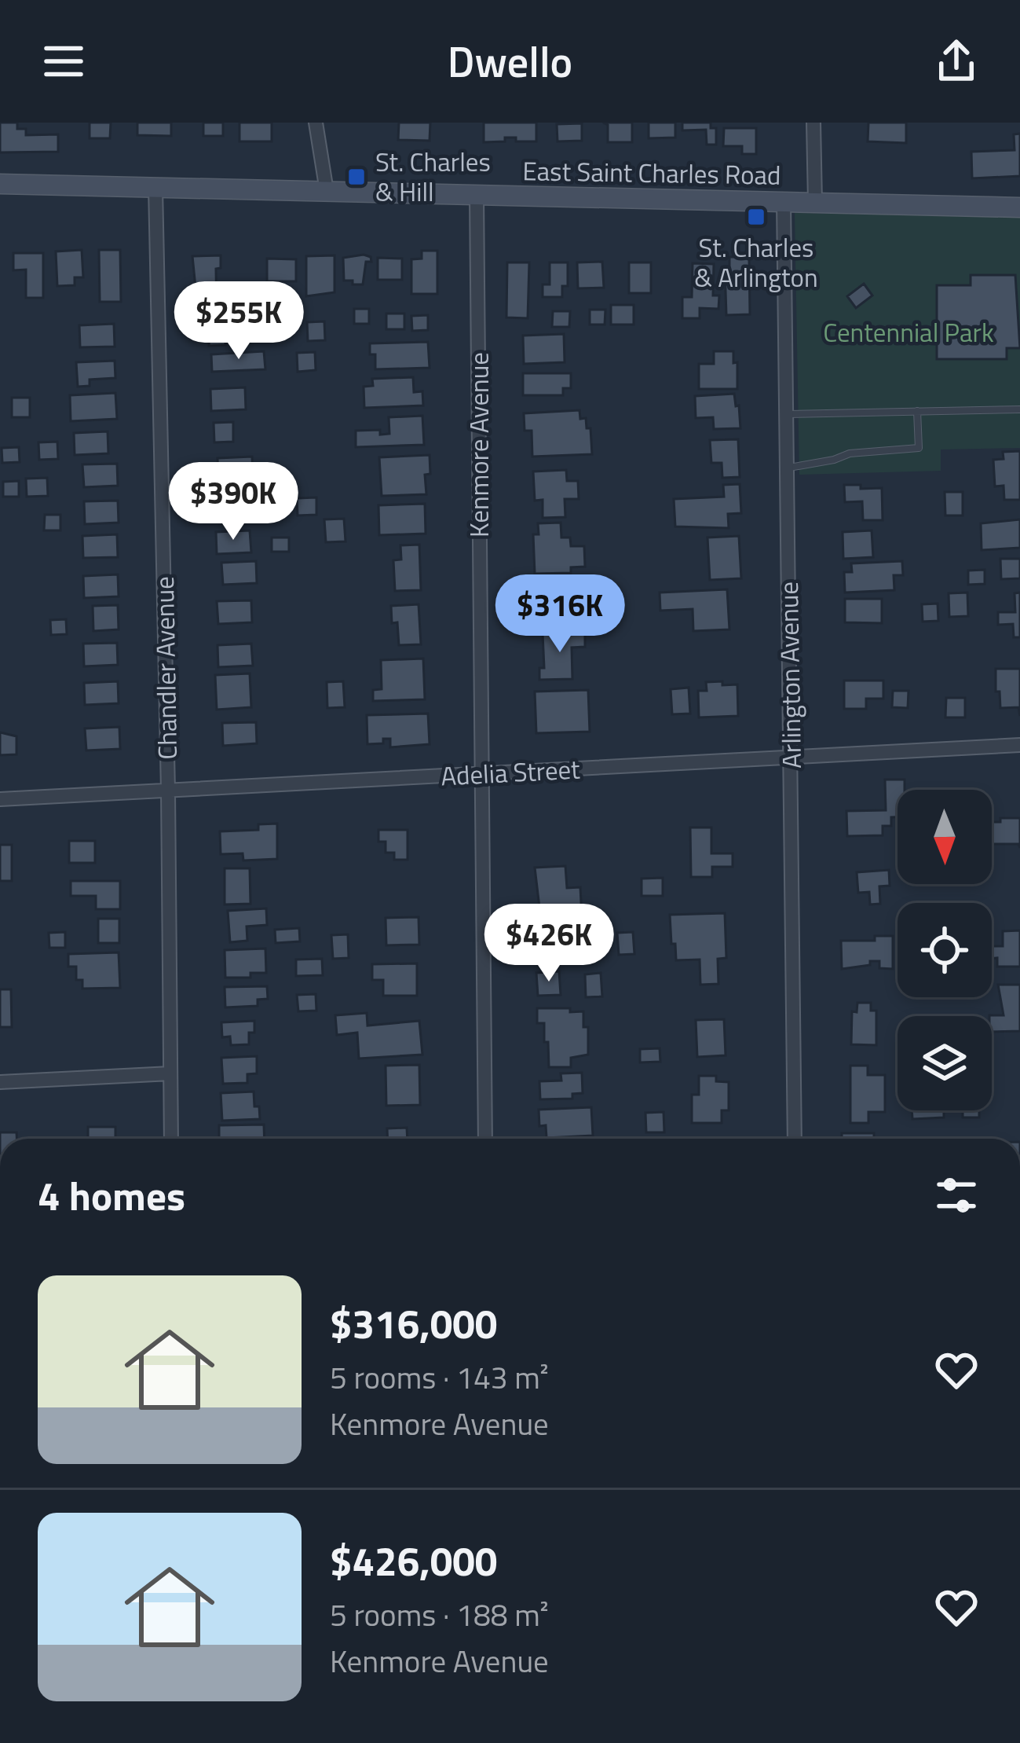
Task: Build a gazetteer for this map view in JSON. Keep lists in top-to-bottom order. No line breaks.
{"streets":{"main road":["East Saint Charles Road"],"street":["Kenmore Avenue","Chandler Avenue","Arlington Avenue","Adelia Street"]},"crossings":[["East Saint Charles Road","Kenmore Avenue"],["East Saint Charles Road","Chandler Avenue"],["East Saint Charles Road","Arlington Avenue"],["Kenmore Avenue","Adelia Street"],["Chandler Avenue","Adelia Street"],["Arlington Avenue","Adelia Street"]],"parks":["Centennial Park"],"places":{"transit":["St. Charles & Hill","St. Charles & Arlington"]},"north":"bottom","page":{"header":"Dwello","price":["$255K","$390K","$316K","$426K"],"heading":"4 homes","list":[{"name":"$316,000","note":"5 rooms · 143 m² · Kenmore Avenue"},{"name":"$426,000","note":"5 rooms · 188 m² · Kenmore Avenue"}]}}
